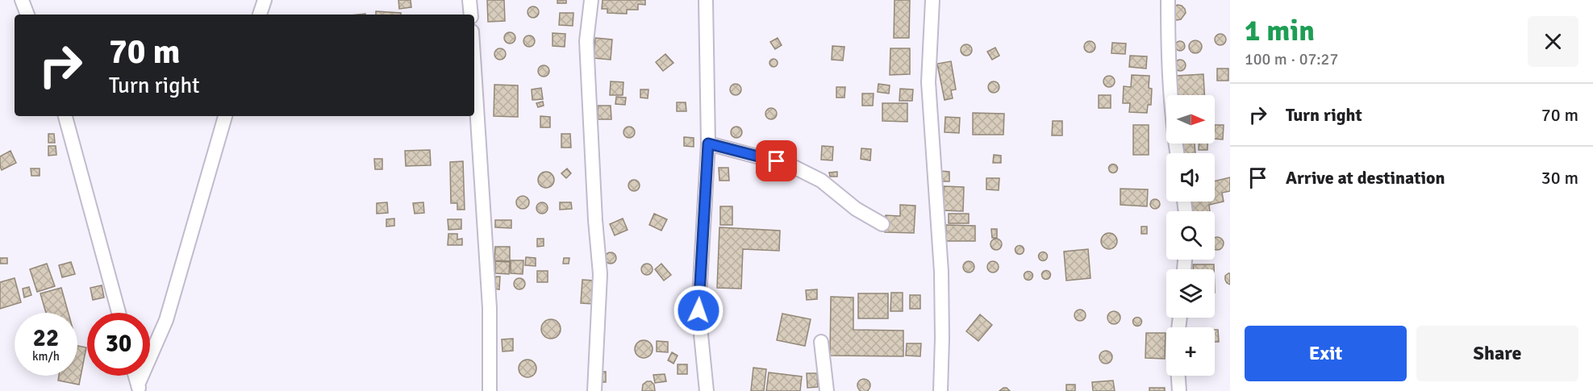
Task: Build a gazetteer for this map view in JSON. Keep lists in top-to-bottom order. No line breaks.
{"north":"right","page":{"heading":["1 min","100 m · 07:27"],"turn":["70 m","Turn right"],"list":[{"name":"Turn right","value":"70 m"},{"name":"Arrive at destination","value":"30 m"}],"map_buttons":"+","speed":"22 km/h","limit":"30","buttons":["Exit","Share"]}}
